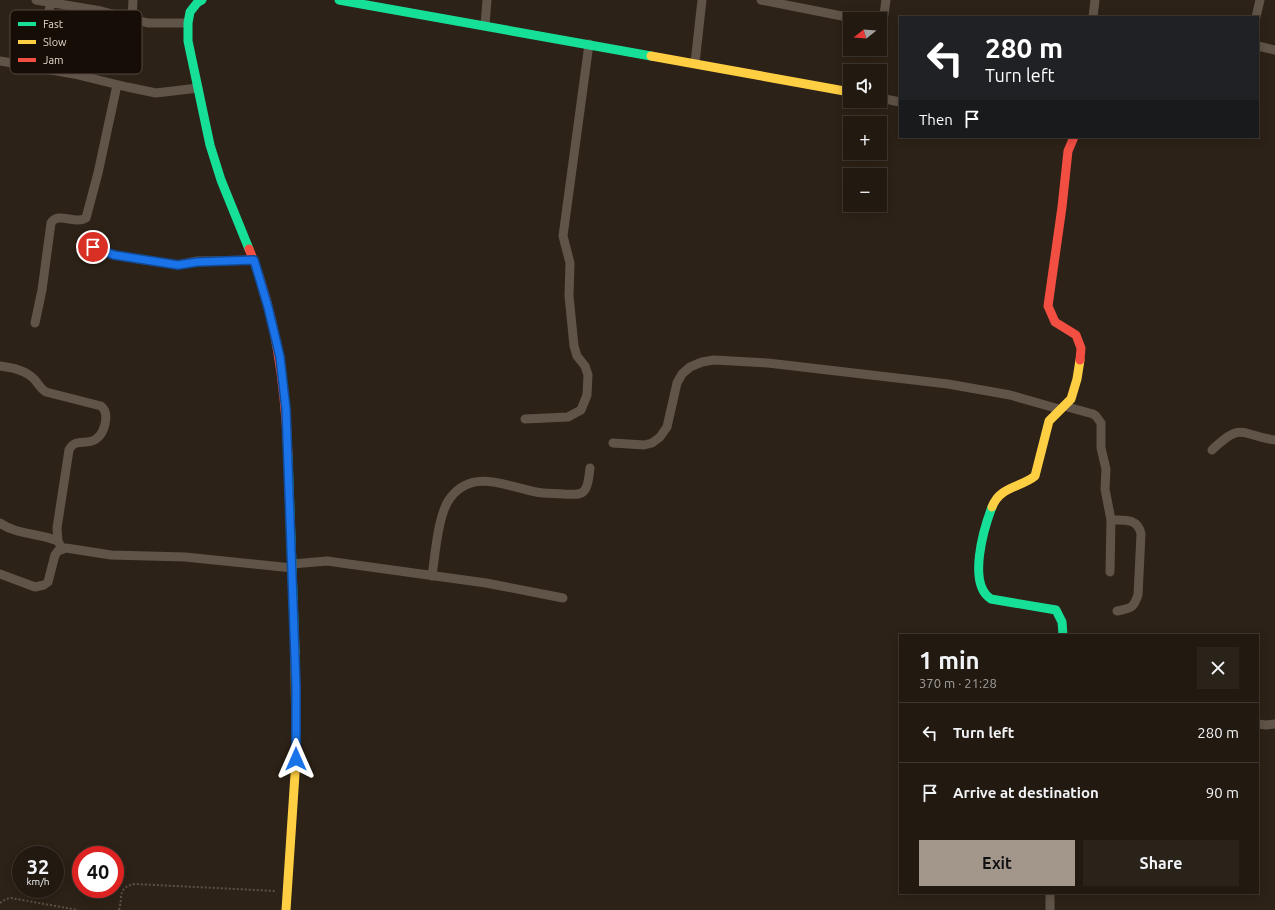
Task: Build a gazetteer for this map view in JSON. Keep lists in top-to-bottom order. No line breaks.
{"legend":["Fast","Slow","Jam"],"north":"left","page":{"map_buttons":["+","−"],"turn":["280 m","Turn left"],"then":"Then","heading":["1 min","370 m · 21:28"],"list":[{"name":"Turn left","value":"280 m"},{"name":"Arrive at destination","value":"90 m"}],"buttons":["Exit","Share"],"speed":"32 km/h","limit":"40"}}
